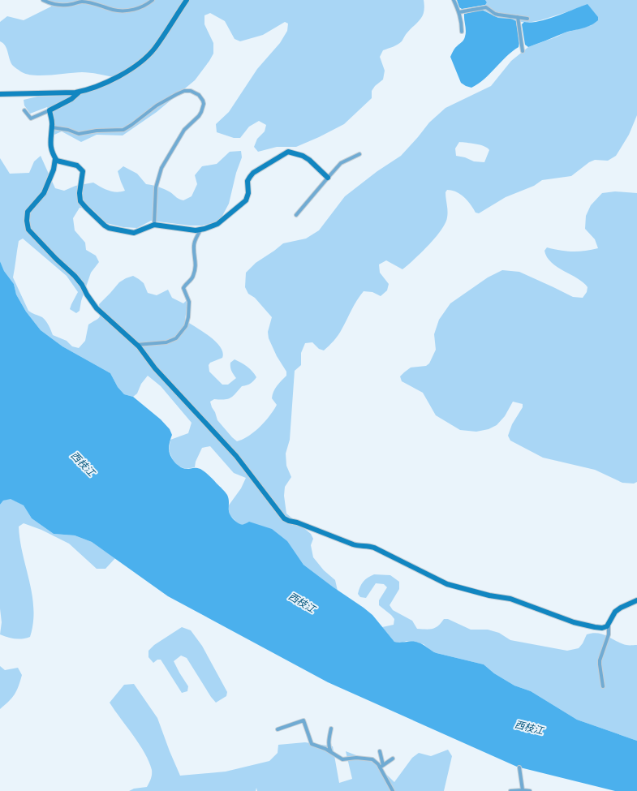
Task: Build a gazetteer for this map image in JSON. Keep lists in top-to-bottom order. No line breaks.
{"water":["西枝江"]}
